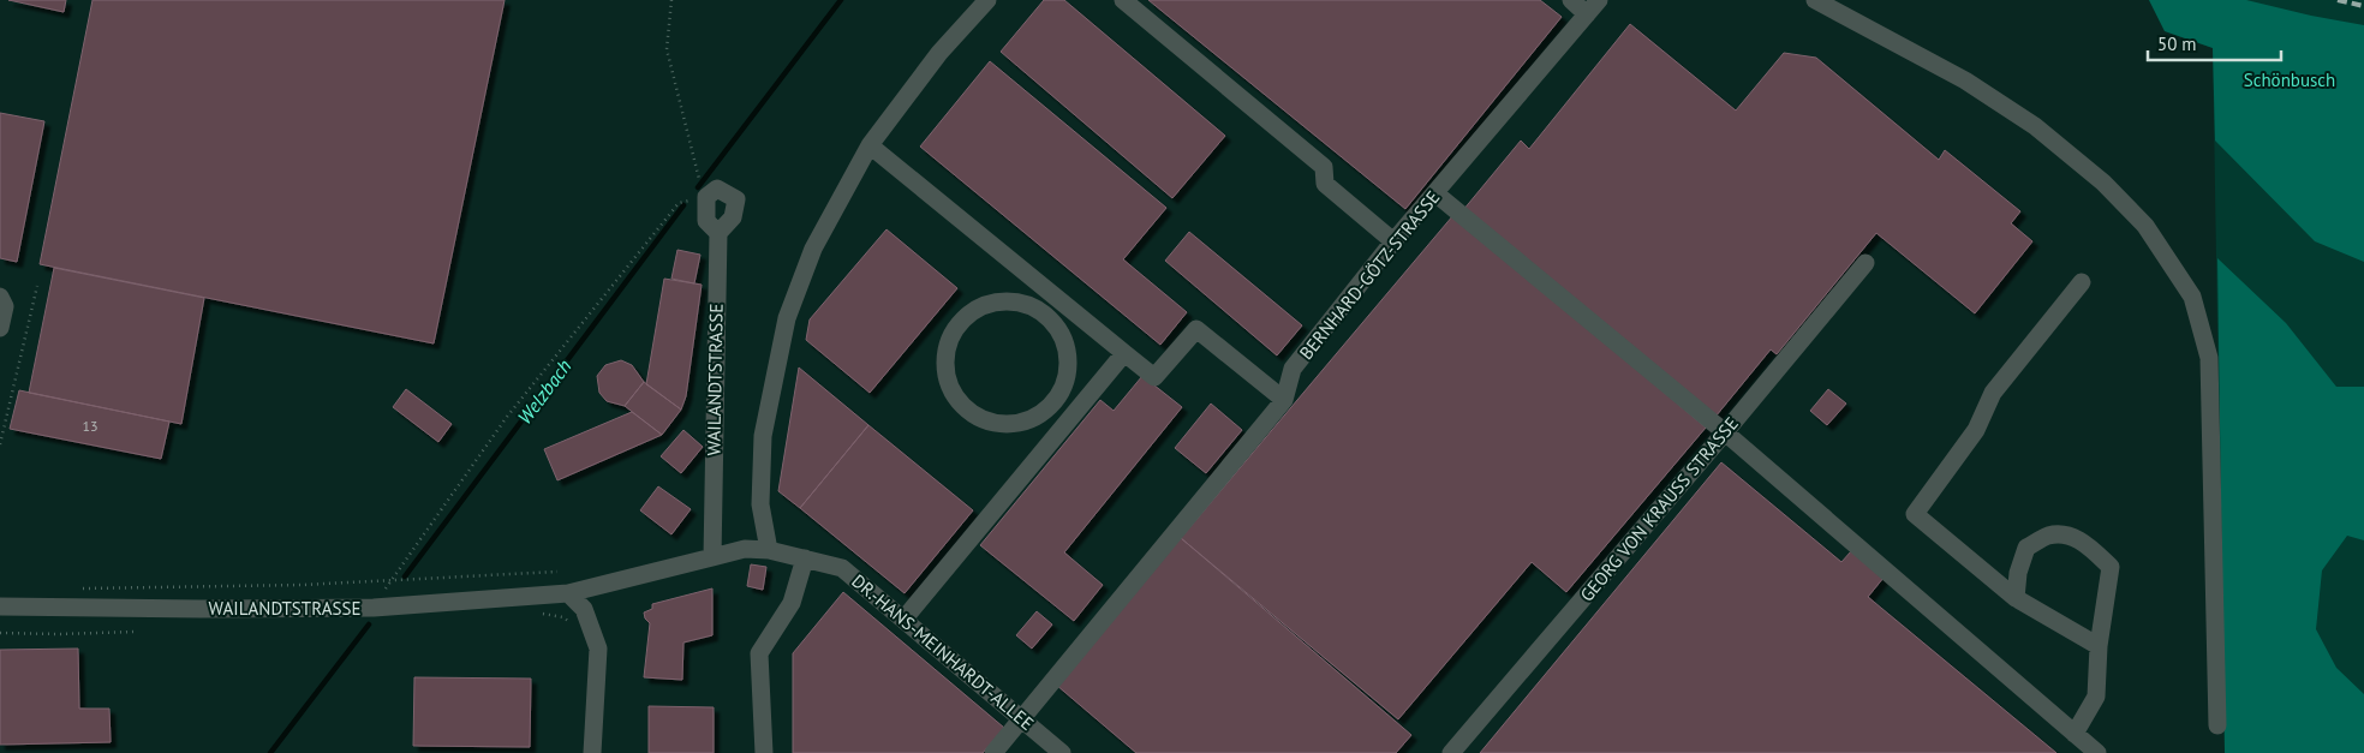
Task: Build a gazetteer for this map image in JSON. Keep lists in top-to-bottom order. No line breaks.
{"streets":{"street":["BERNHARD-GÖTZ-STRASSE","WAILANDTSTRASSE","GEORG VON KRAUSS STRASSE","DR.-HANS-MEINHARDT-ALLEE"]},"crossings":[["BERNHARD-GÖTZ-STRASSE","DR.-HANS-MEINHARDT-ALLEE"],["WAILANDTSTRASSE","DR.-HANS-MEINHARDT-ALLEE"]],"water":["Welzbach"],"parks":["Schönbusch"],"house_numbers":["13"],"scale_bar":"50 m"}
